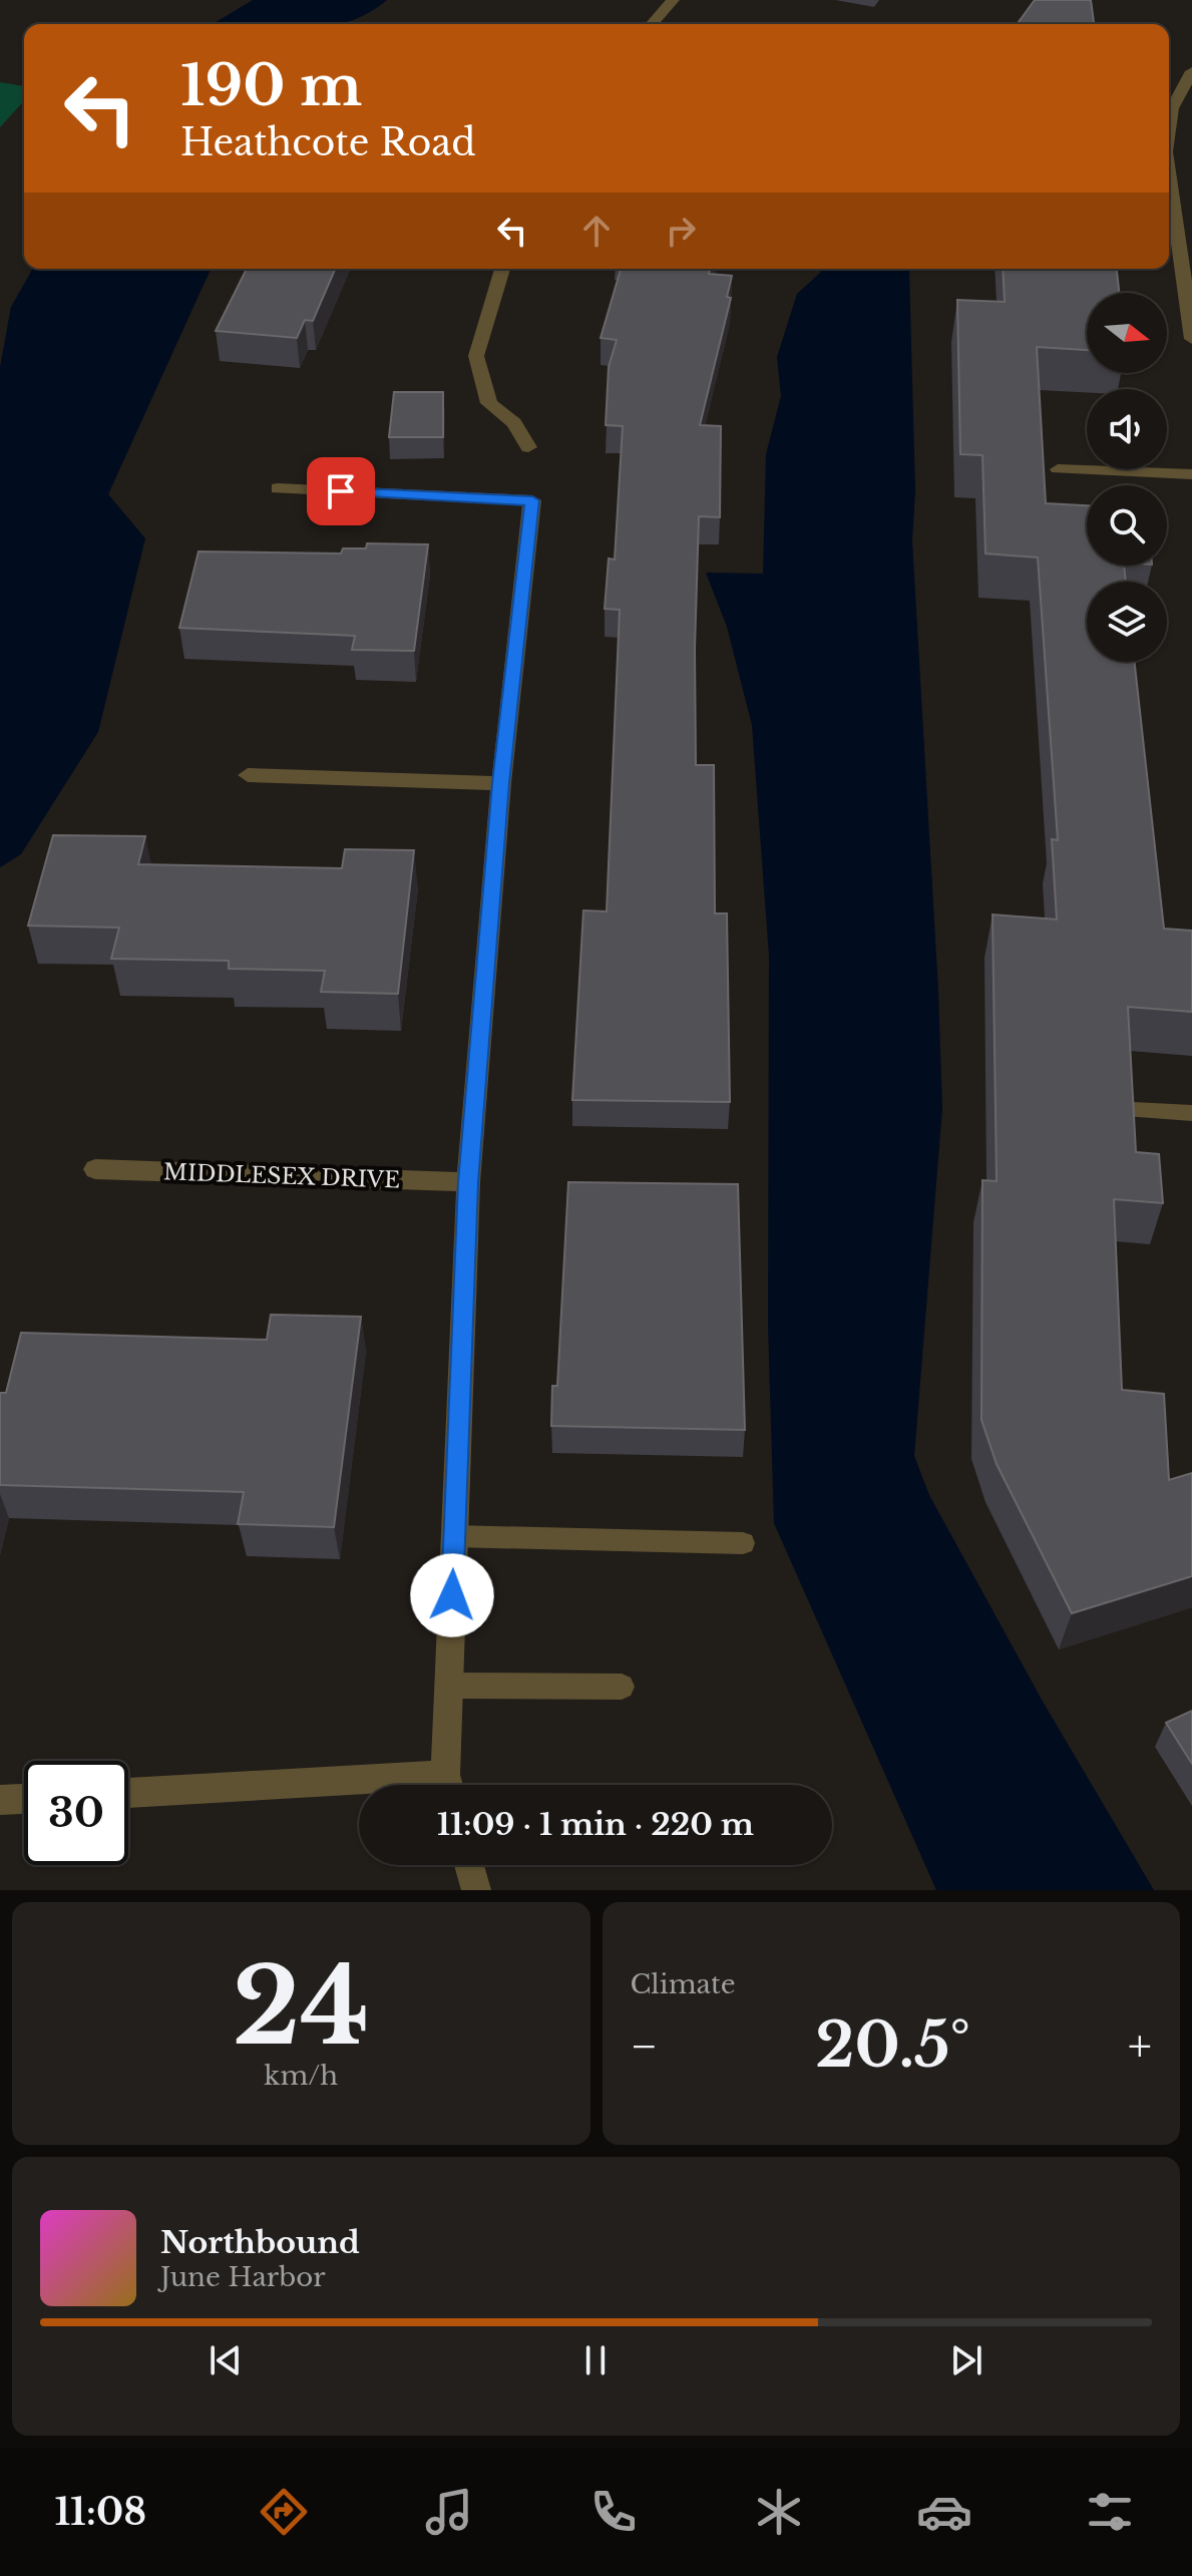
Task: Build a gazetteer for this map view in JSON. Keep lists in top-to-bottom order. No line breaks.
{"streets":{"street":["MIDDLESEX DRIVE"]},"north":"right","page":{"turn":["190 m","Heathcote Road"],"limit":"30","trip":"11:09 · 1 min · 220 m","tile":[["24","km/h"],"Climate"],"heat":["−","20.5°","+"],"song":["Northbound","June Harbor"],"tabs":"11:08"}}
